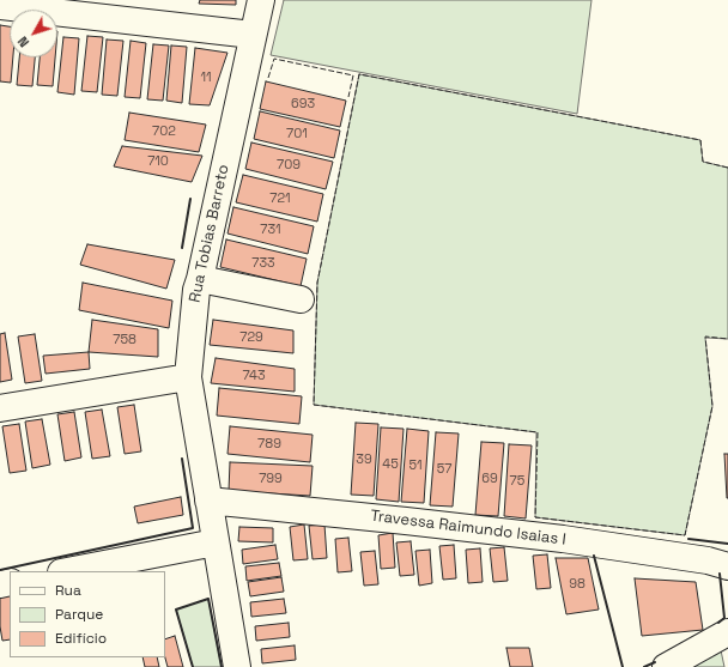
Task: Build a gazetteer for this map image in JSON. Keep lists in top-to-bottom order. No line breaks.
{"streets":{"street":["Rua Tobias Barreto","Travessa Raimundo Isaias I"]},"crossings":[["Rua Tobias Barreto","Travessa Raimundo Isaias I"]],"house_numbers":["11","693","702","701","710","709","721","731","733","729","758","743","789","39","45","51","57","799","69","75","98"],"legend":["Rua","Parque","Edifício"],"north":"bottom left"}
